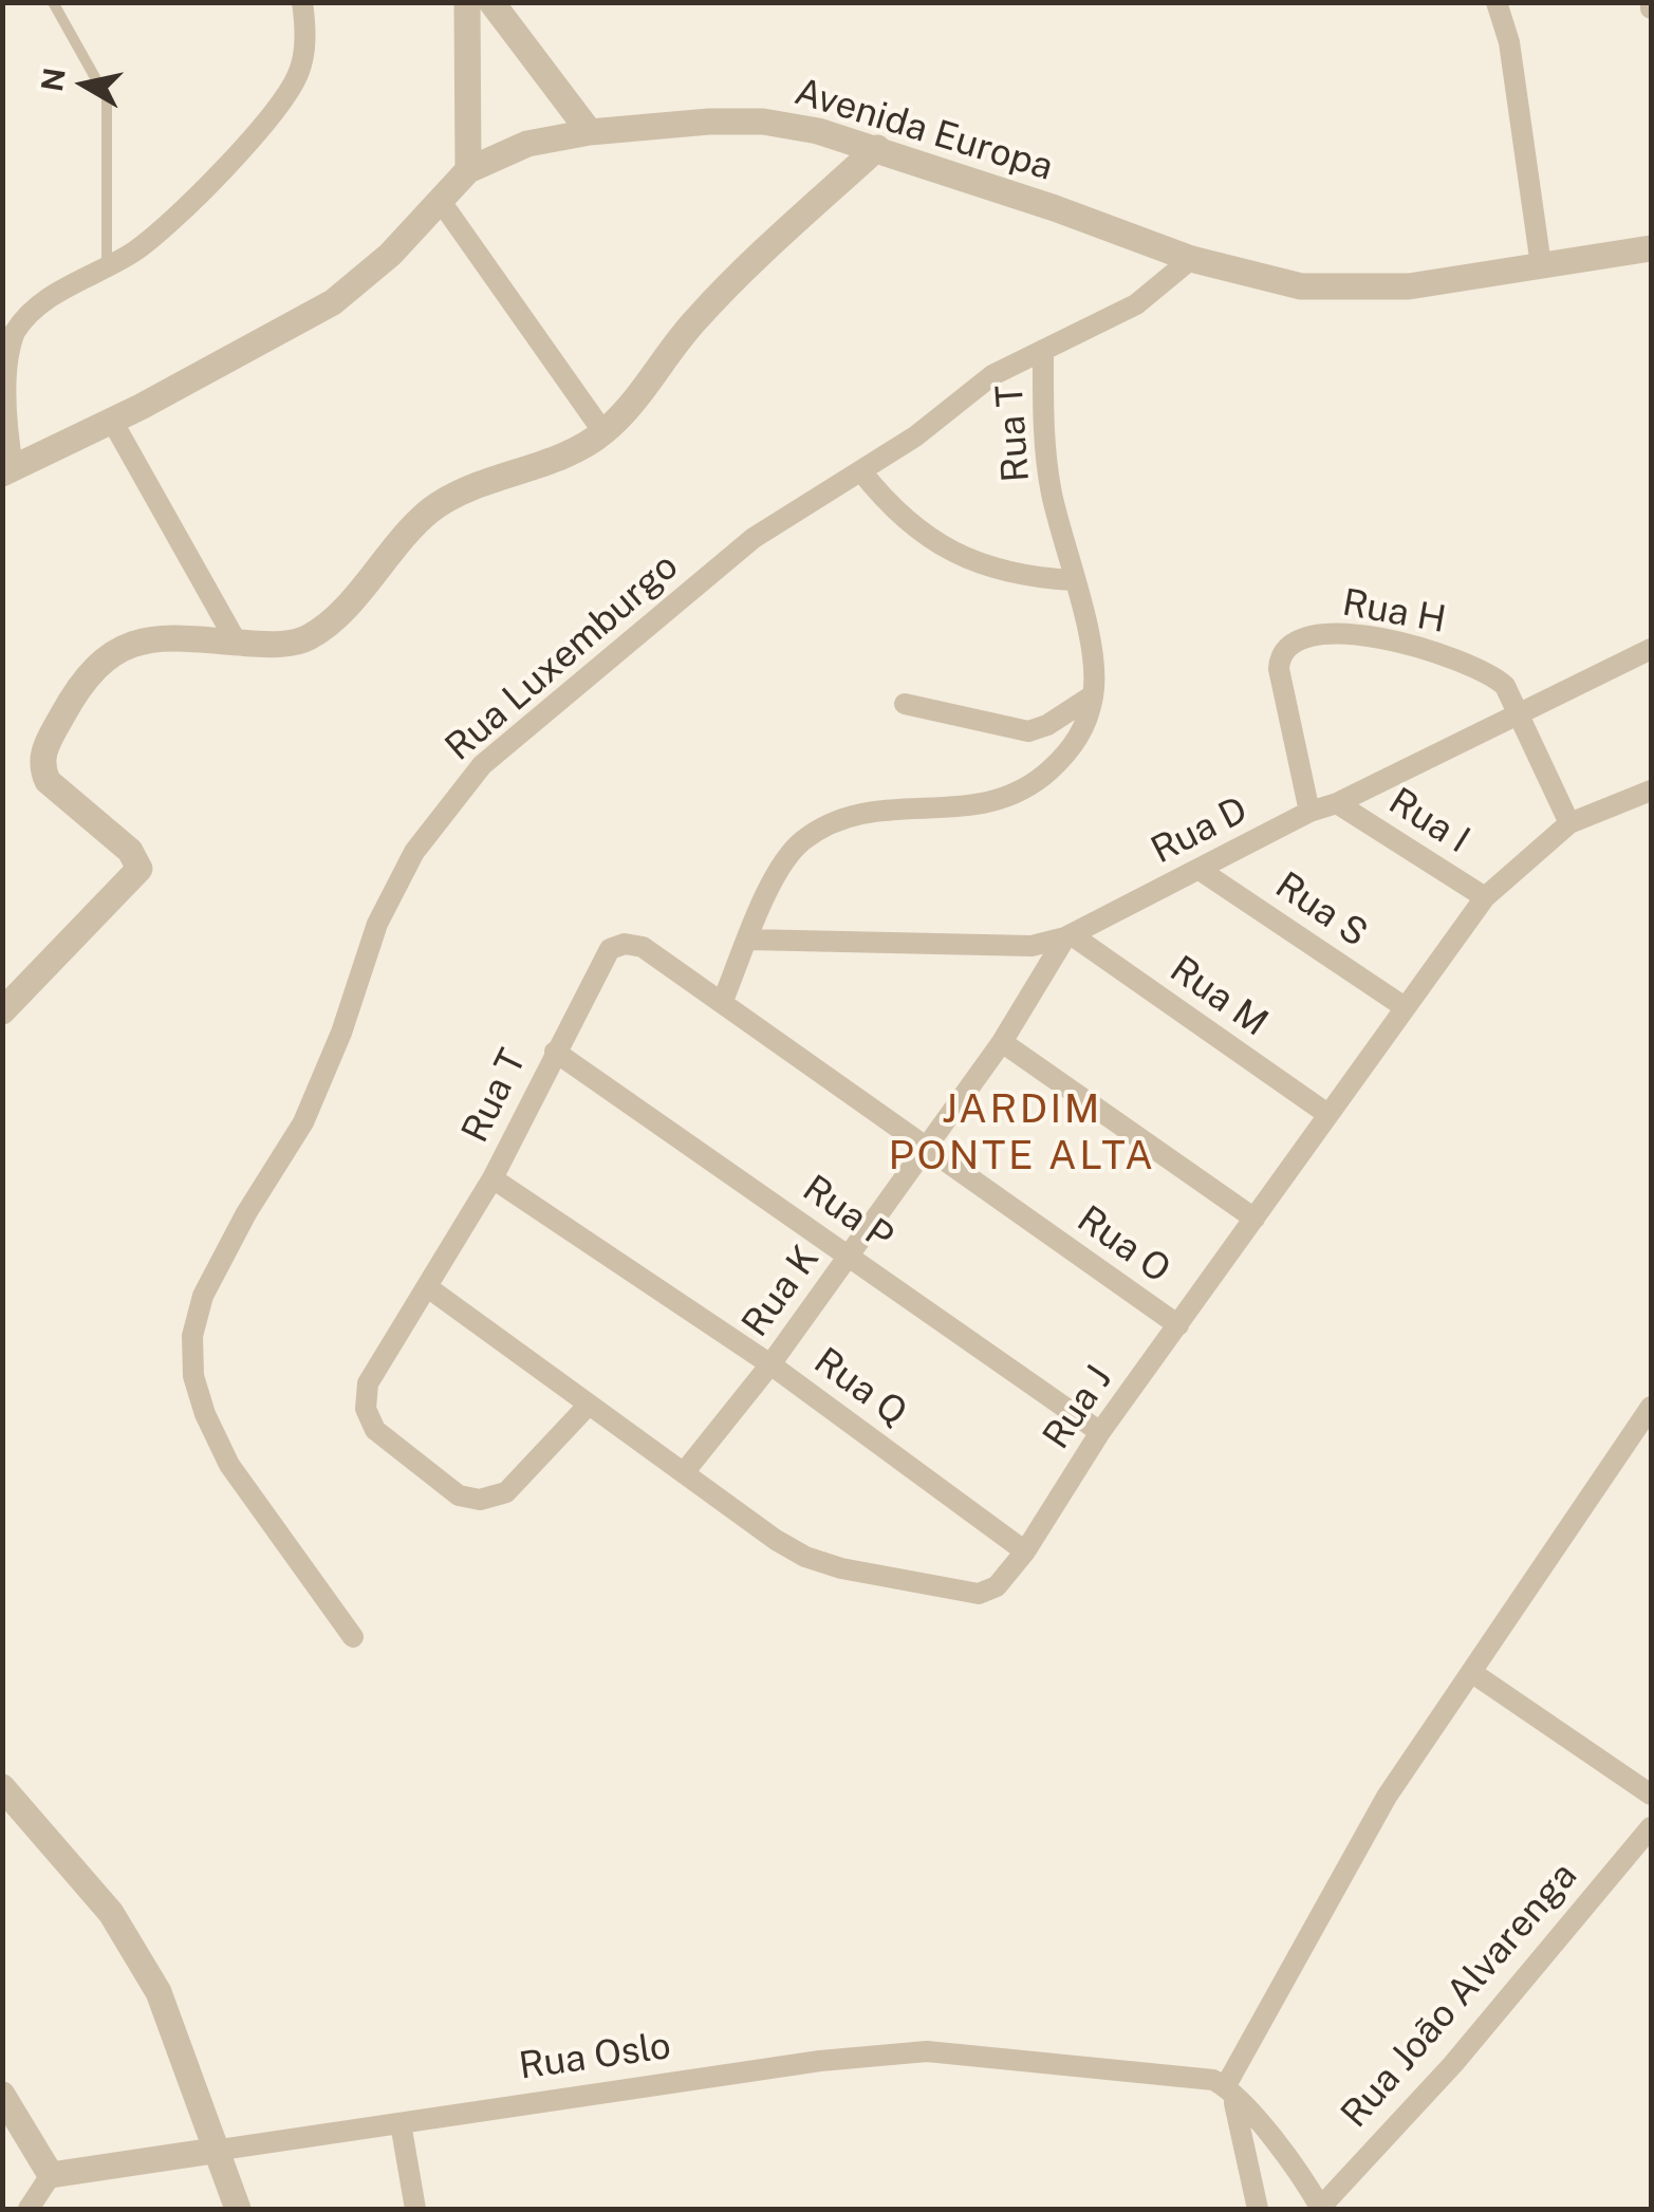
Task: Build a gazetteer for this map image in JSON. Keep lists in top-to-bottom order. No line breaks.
{"streets":{"street":["Avenida Europa","Rua T","Rua H","Rua Luxemburgo","Rua I","Rua D","Rua S","Rua M","Rua P","Rua O","Rua K","Rua Q","Rua J","Rua João Alvarenga","Rua Oslo"]},"crossings":[["Avenida Europa","Rua Luxemburgo"],["Rua T","Rua Luxemburgo"],["Rua T","Rua D"],["Rua T","Rua P"],["Rua T","Rua O"],["Rua T","Rua K"],["Rua T","Rua Q"],["Rua T","Rua J"],["Rua H","Rua D"],["Rua H","Rua J"],["Rua I","Rua D"],["Rua I","Rua J"],["Rua D","Rua S"],["Rua D","Rua M"],["Rua D","Rua K"],["Rua S","Rua J"],["Rua M","Rua K"],["Rua M","Rua J"],["Rua P","Rua K"],["Rua P","Rua J"],["Rua O","Rua K"],["Rua O","Rua J"],["Rua K","Rua Q"],["Rua K","Rua J"],["Rua Q","Rua J"]],"districts":["JARDIM PONTE ALTA"],"north":"left"}
